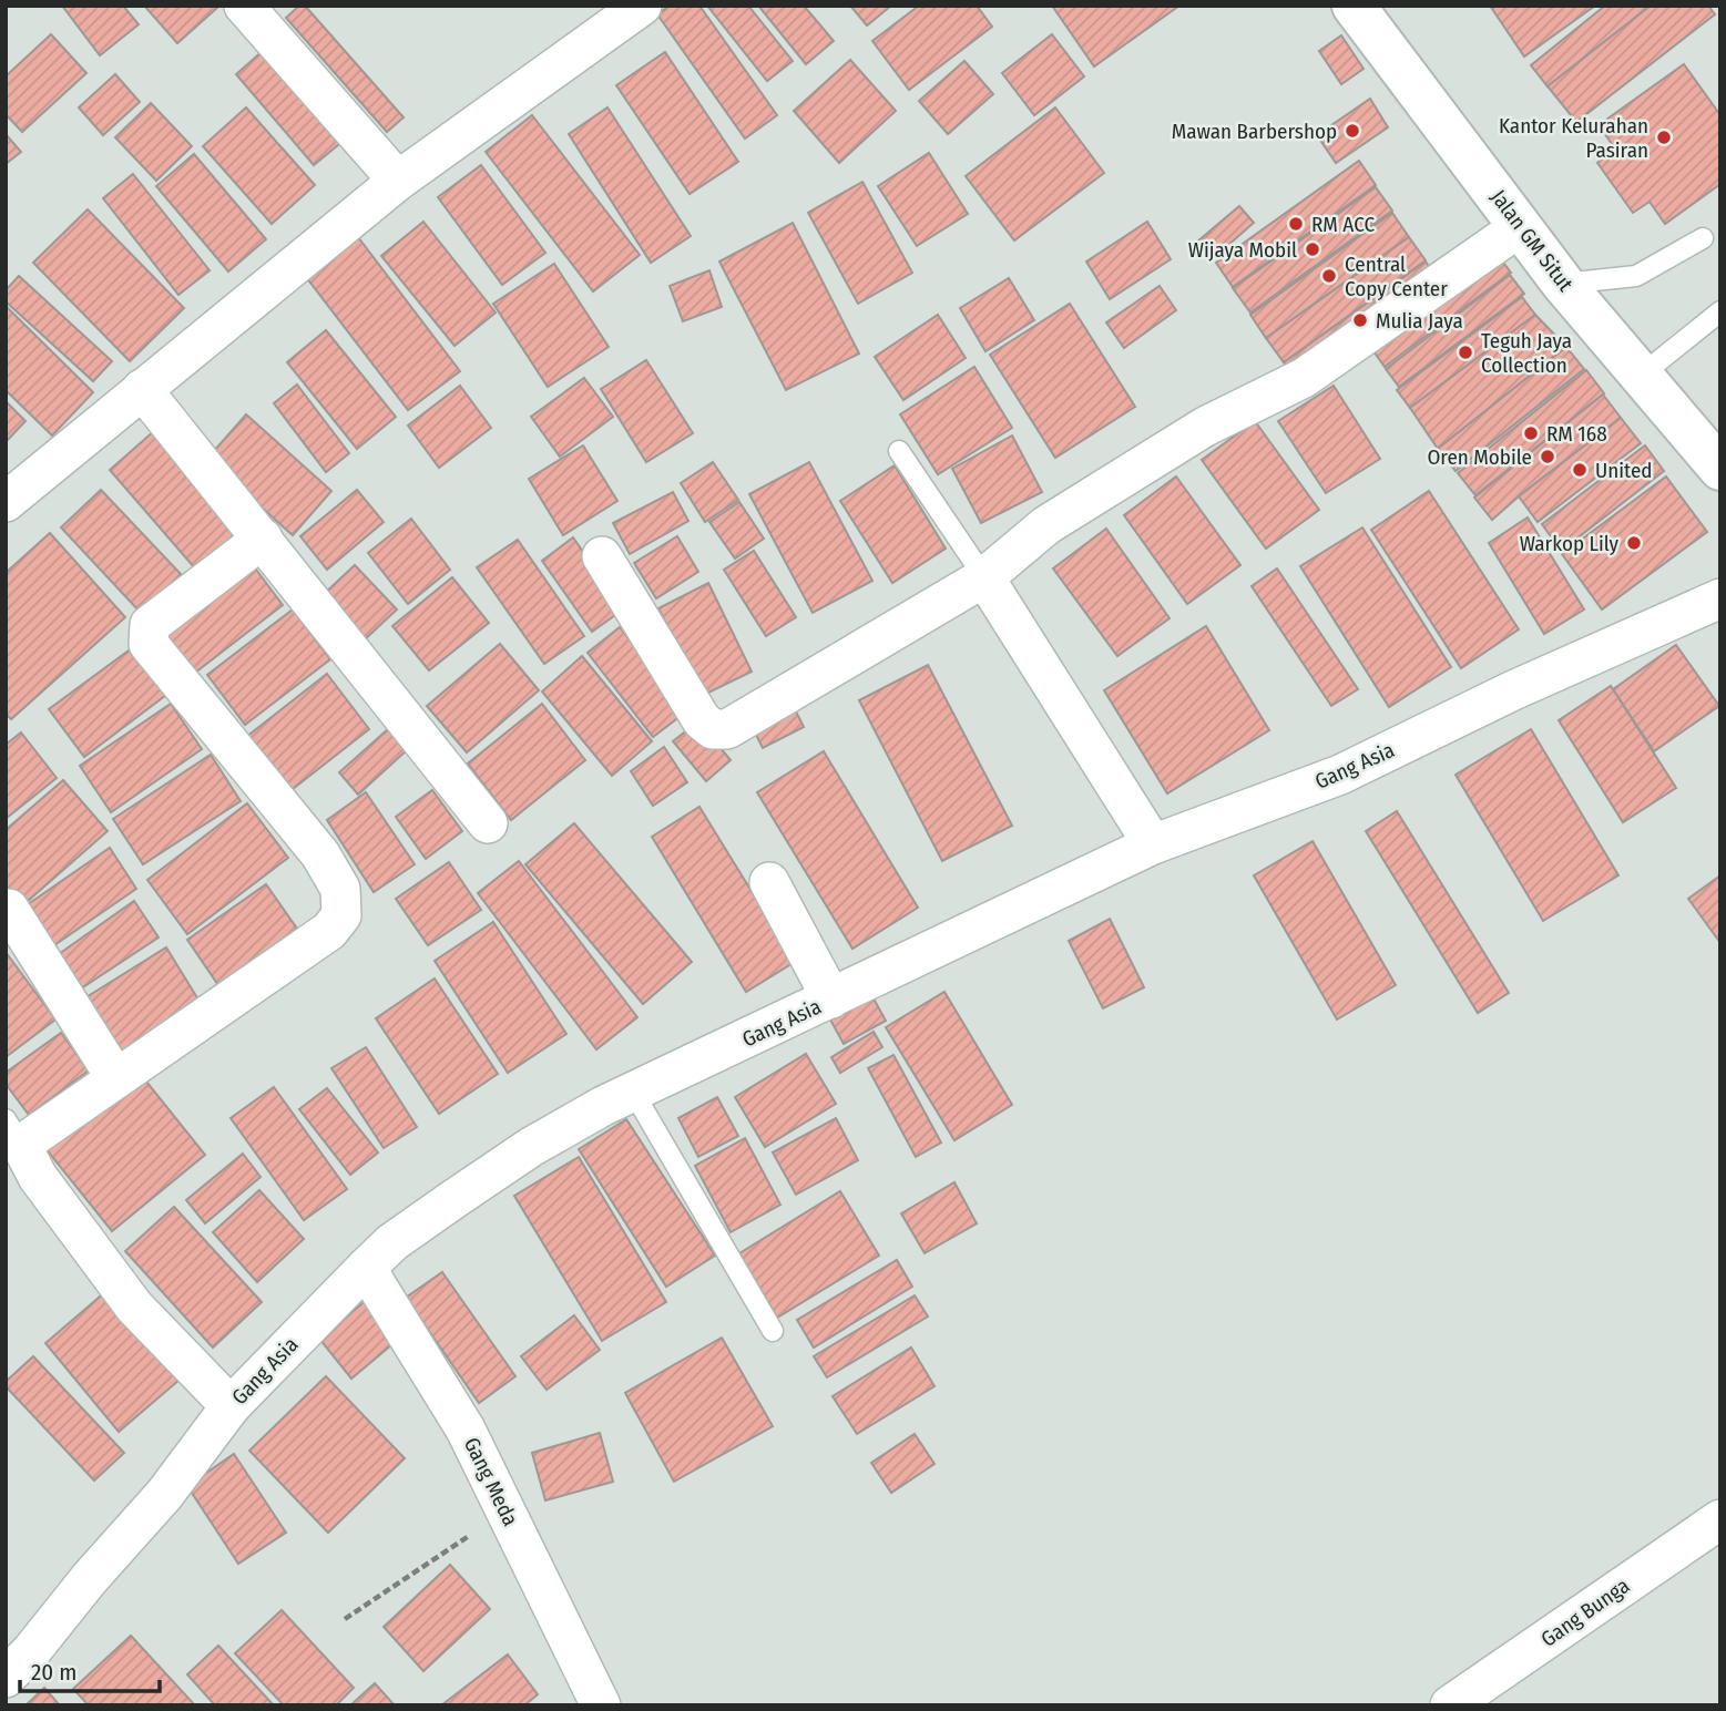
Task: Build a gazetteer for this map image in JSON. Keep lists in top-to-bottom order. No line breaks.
{"streets":{"main road":["Jalan GM Situt"],"street":["Gang Asia","Gang Meda","Gang Bunga"]},"crossings":[["Gang Asia","Gang Meda"]],"places":["Mawan Barbershop","Kantor Kelurahan Pasiran","RM ACC","Wijaya Mobil","Central Copy Center","Mulia Jaya","Teguh Jaya Collection","RM 168","Oren Mobile","United","Warkop Lily"],"scale_bar":"20 m"}
